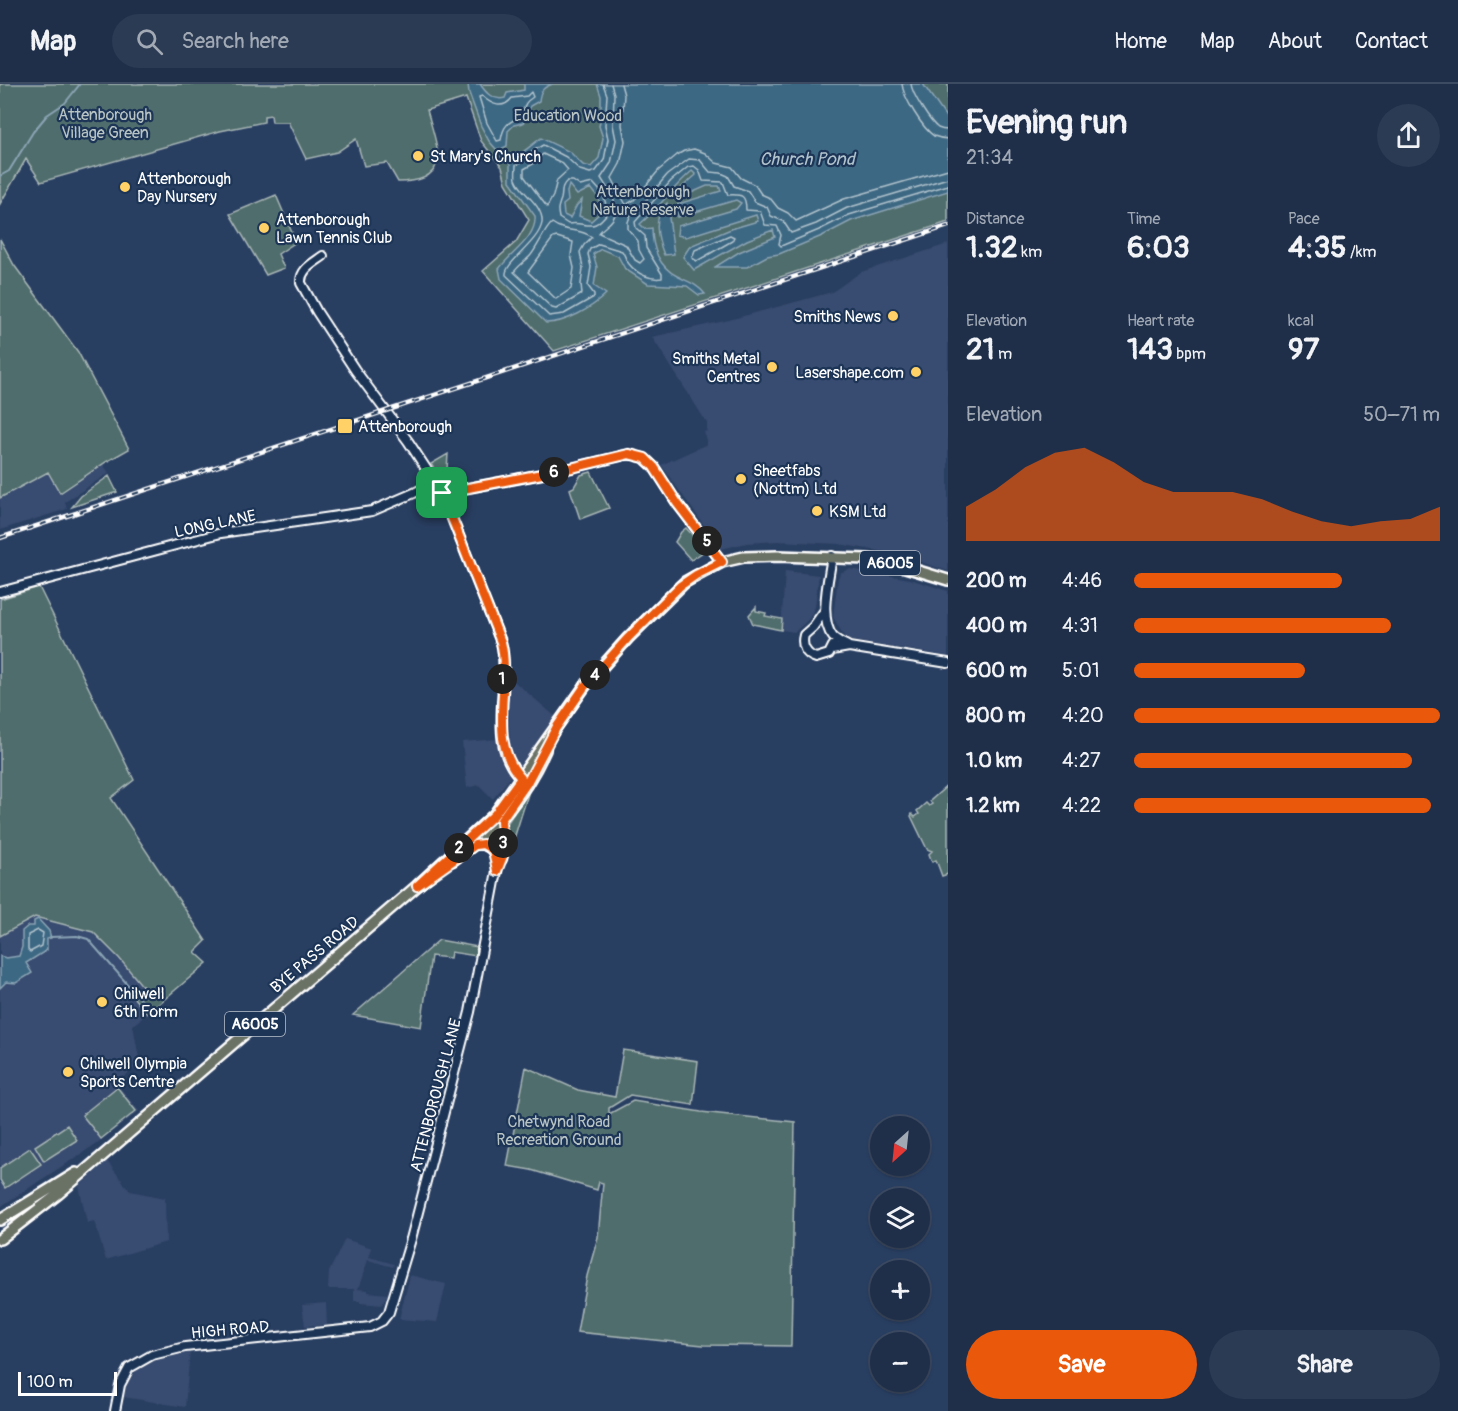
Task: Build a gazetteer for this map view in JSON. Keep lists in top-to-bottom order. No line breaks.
{"streets":{"main road":["A6005","BYE PASS ROAD"],"street":["LONG LANE","ATTENBOROUGH LANE","HIGH ROAD"]},"crossings":[["A6005","BYE PASS ROAD"],["BYE PASS ROAD","ATTENBOROUGH LANE"],["ATTENBOROUGH LANE","HIGH ROAD"]],"water":["Church Pond"],"parks":["Attenborough Village Green","Education Wood","Attenborough Nature Reserve","Chetwynd Road Recreation Ground"],"places":{"other":["St Mary's Church","Attenborough Day Nursery","Attenborough Lawn Tennis Club","Smiths News","Smiths Metal Centres","Lasershape.com","Sheetfabs (Nottm) Ltd","KSM Ltd","Chilwell 6th Form","Chilwell Olympia Sports Centre"],"transit":["Attenborough"]},"scale_bar":"100 m","north":"bottom left","page":{"header":"Map","search":"Search here","nav":["Home","Map","About","Contact"],"heading":["Evening run","21:34"],"stats":[["Distance","1.32 km"],["Time","6:03"],["Pace","4:35 /km"],["Elevation","21 m"],["Heart rate","143 bpm"],["kcal","97"]],"chart":["Elevation","50–71 m"],"pins":["6","5","4","1","3","2"],"list":[{"name":"200 m","note":"4:46"},{"name":"400 m","note":"4:31"},{"name":"600 m","note":"5:01"},{"name":"800 m","note":"4:20"},{"name":"1.0 km","note":"4:27"},{"name":"1.2 km","note":"4:22"}],"map_buttons":["+","−"],"buttons":["Save","Share"],"scale":"100 m"}}
